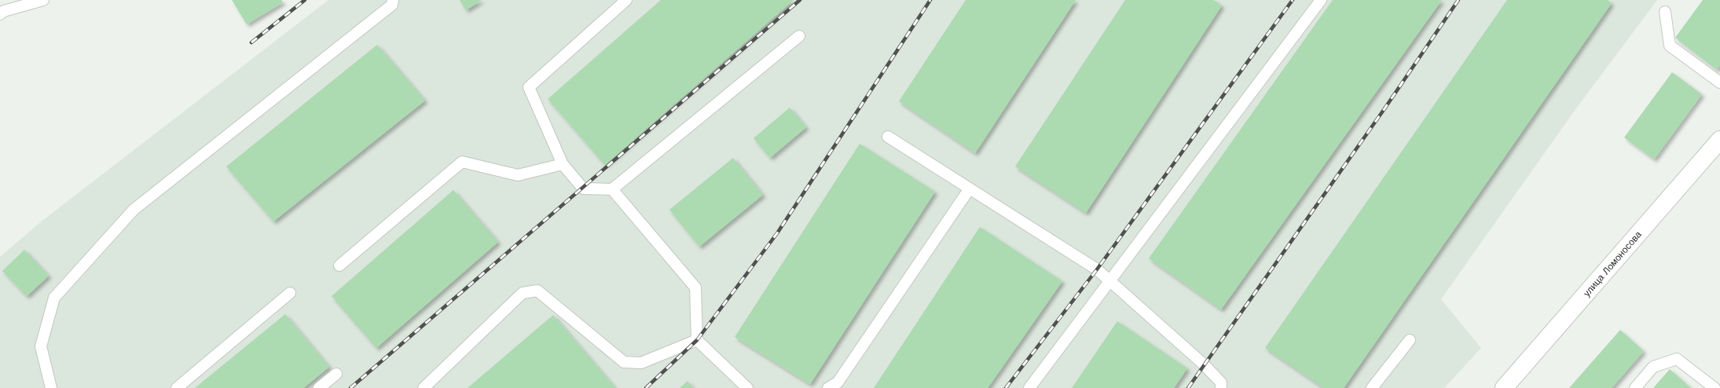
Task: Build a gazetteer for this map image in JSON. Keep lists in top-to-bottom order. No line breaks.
{"streets":{"street":["улица Ломоносова"]}}
